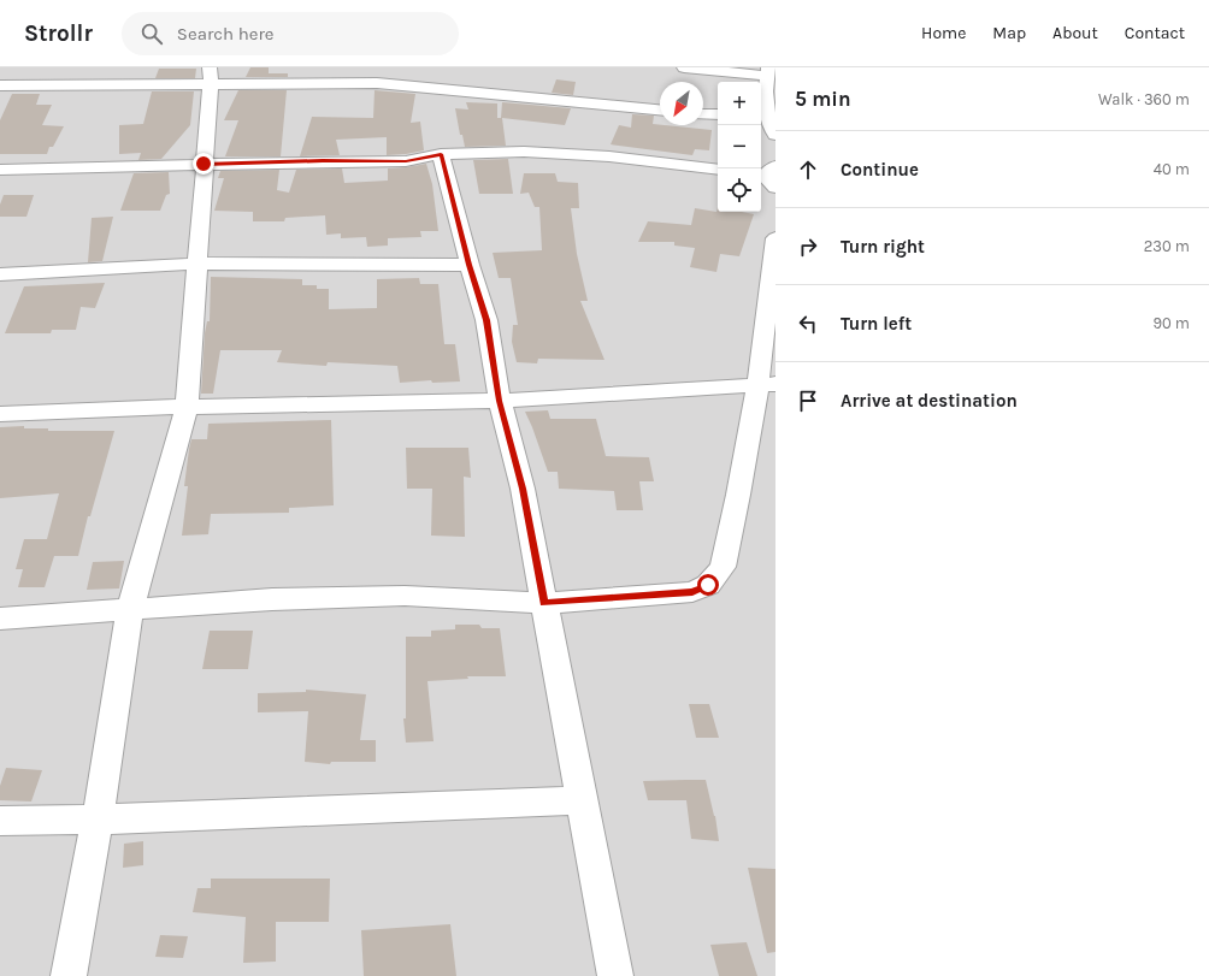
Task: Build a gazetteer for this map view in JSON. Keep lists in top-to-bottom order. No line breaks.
{"north":"bottom left","page":{"header":"Strollr","search":"Search here","nav":["Home","Map","About","Contact"],"heading":["5 min","Walk · 360 m"],"map_buttons":["+","−"],"list":[["Continue","40 m"],["Turn right","230 m"],["Turn left","90 m"],"Arrive at destination"]}}
